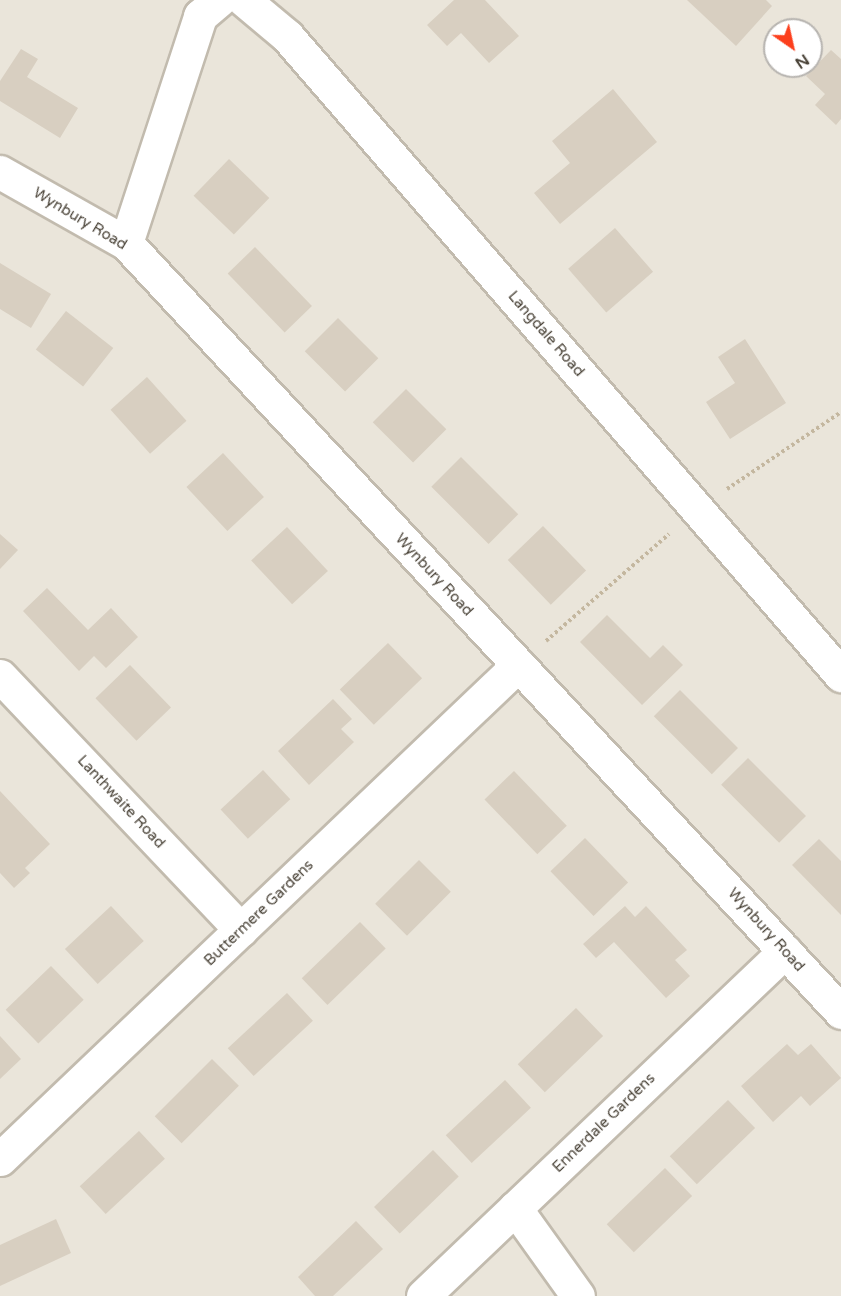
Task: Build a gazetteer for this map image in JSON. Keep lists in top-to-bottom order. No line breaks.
{"streets":{"street":["Wynbury Road","Langdale Road","Lanthwaite Road","Buttermere Gardens","Ennerdale Gardens"]},"crossings":[["Wynbury Road","Buttermere Gardens"],["Wynbury Road","Ennerdale Gardens"],["Lanthwaite Road","Buttermere Gardens"]],"north":"bottom right"}
